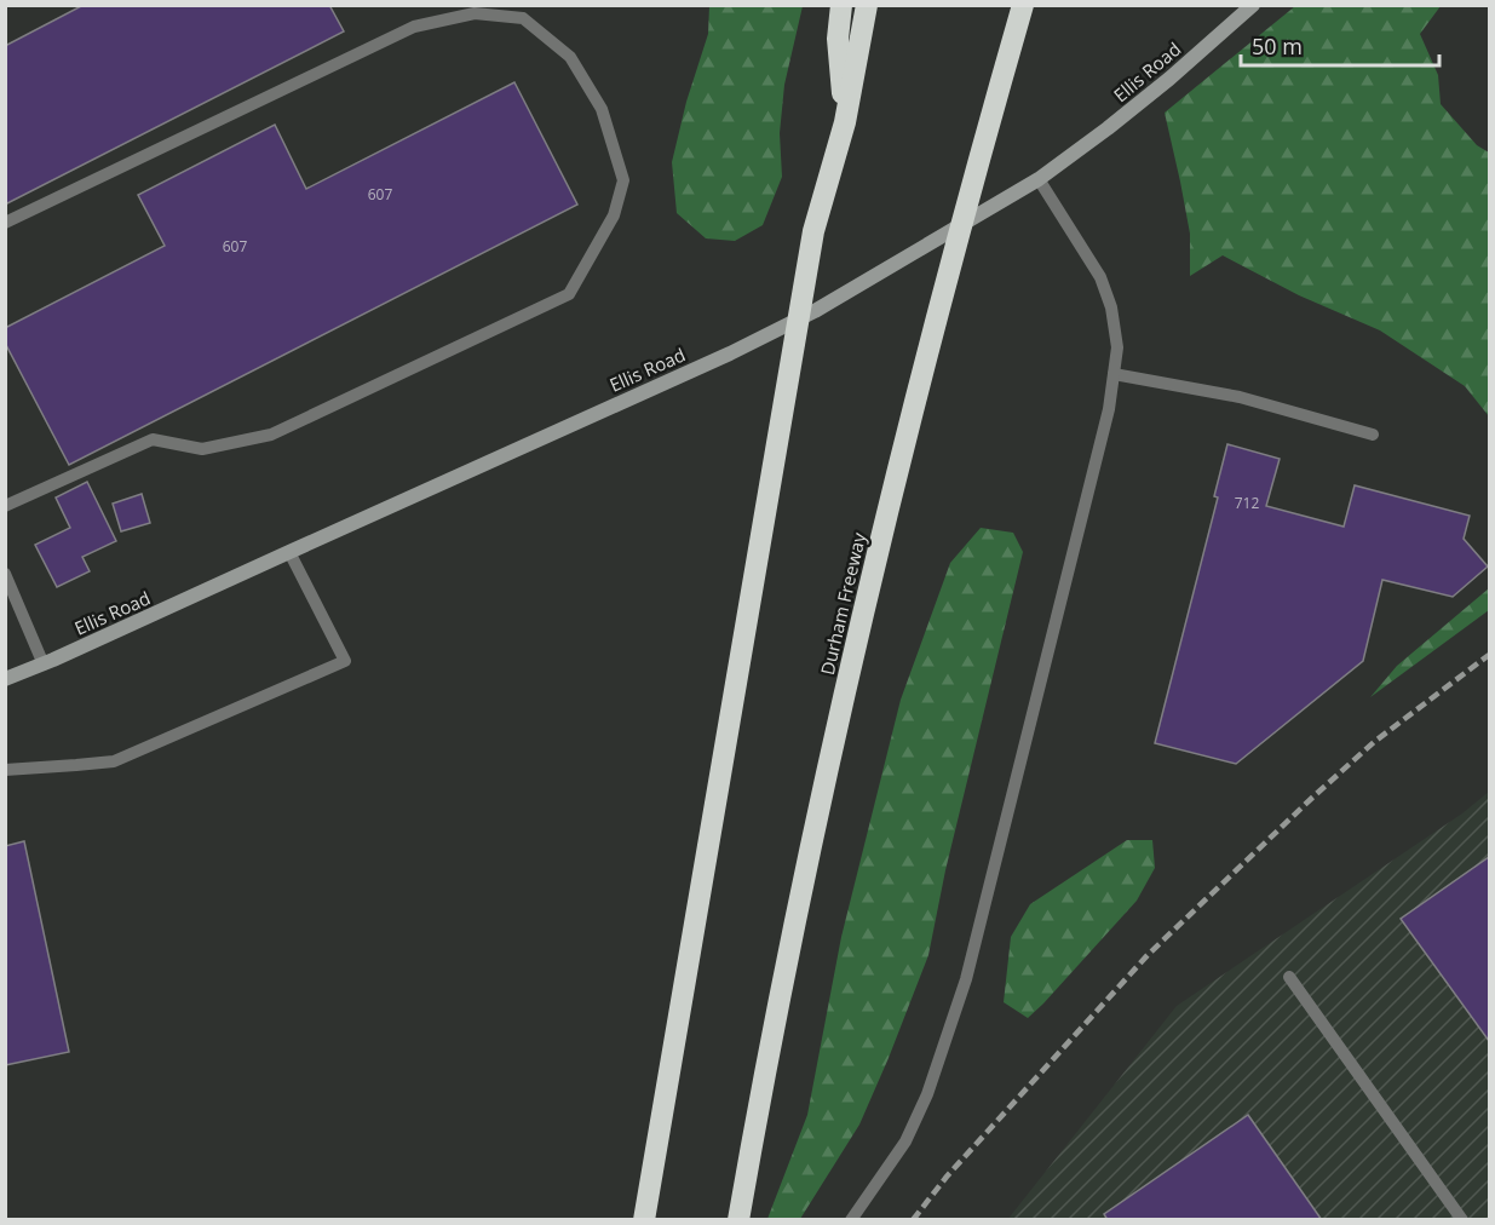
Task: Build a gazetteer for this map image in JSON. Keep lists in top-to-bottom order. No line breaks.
{"streets":{"highway":["Durham Freeway"],"main road":["Ellis Road"]},"house_numbers":["607","607","712"],"scale_bar":"50 m"}
